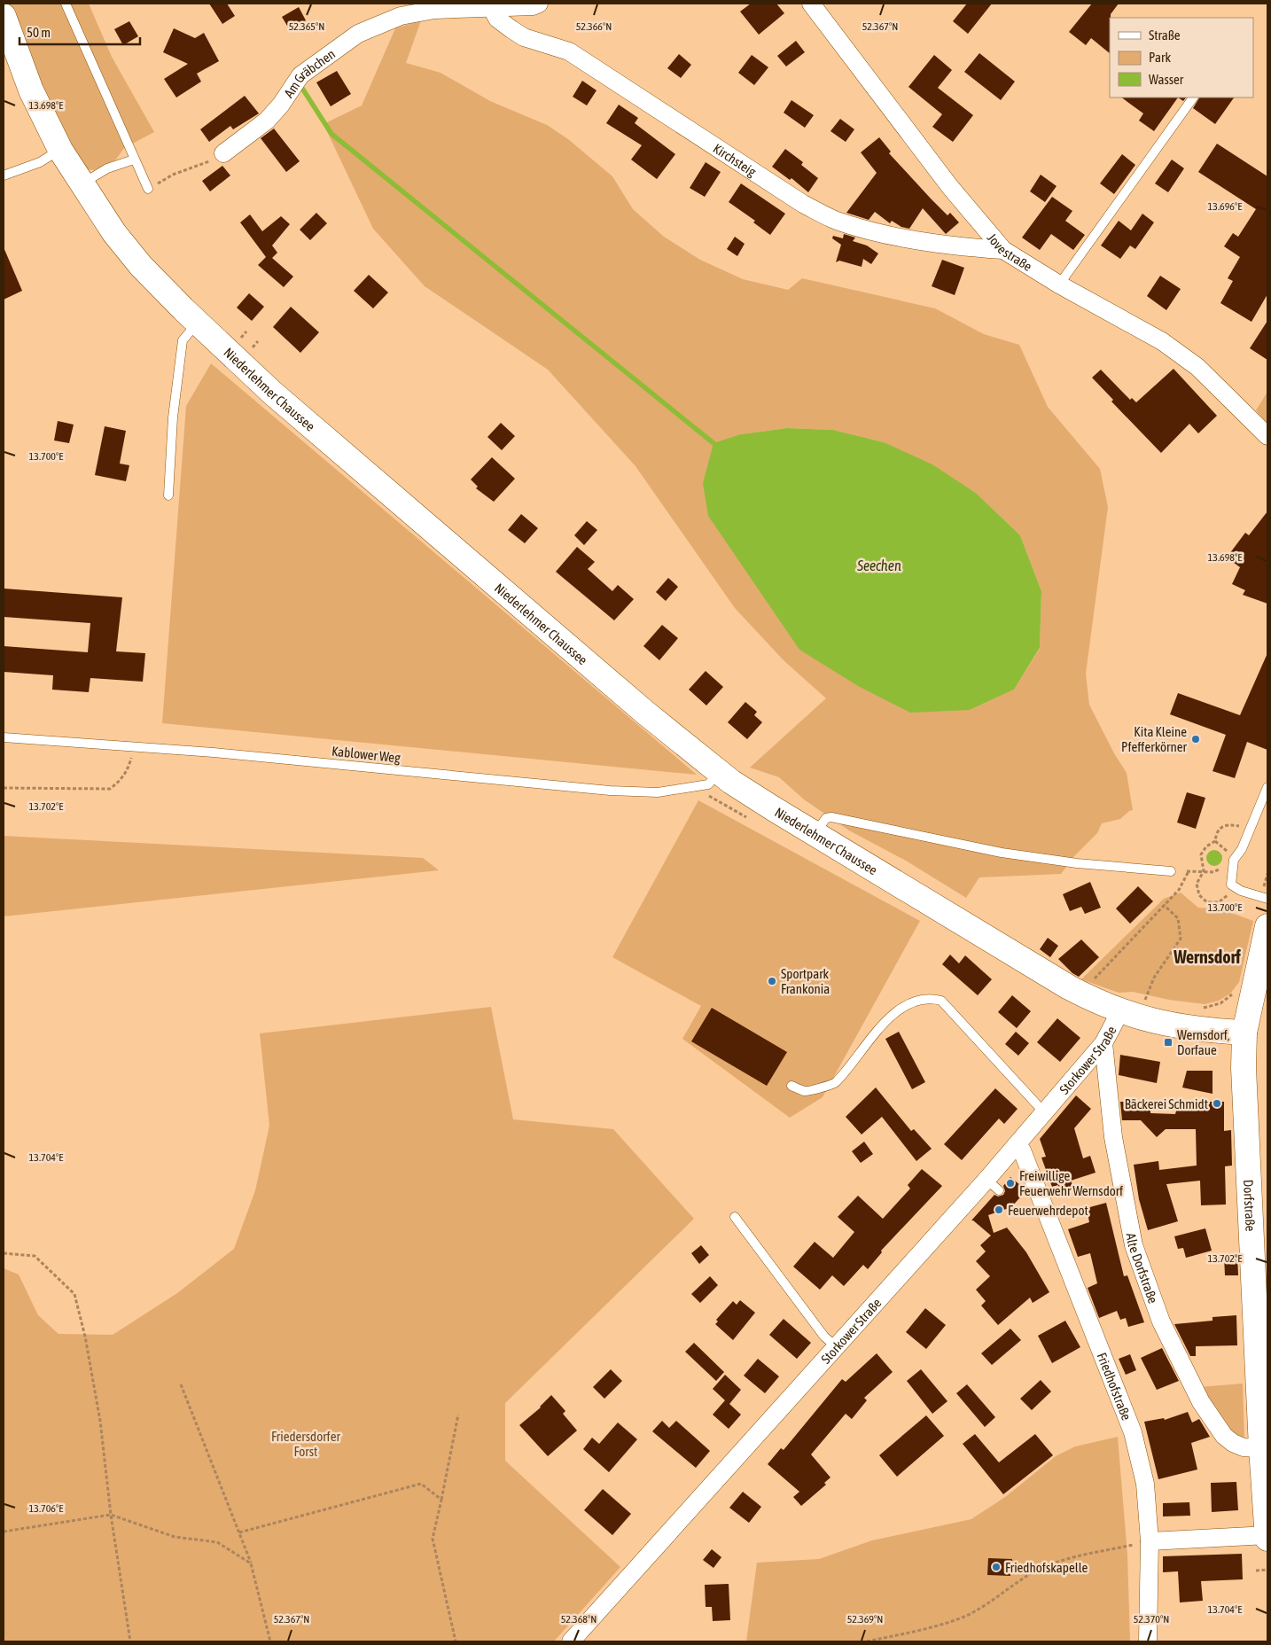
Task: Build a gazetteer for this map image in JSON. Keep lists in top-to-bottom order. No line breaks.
{"streets":{"main road":["Niederlehmer Chaussee","Dorfstraße"],"street":["Am Gräbchen","Kirchsteig","Jovestraße","Storkower Straße","Alte Dorfstraße","Friedhofstraße"],"lane":["Kablower Weg"]},"crossings":[["Am Gräbchen","Kirchsteig"],["Kirchsteig","Jovestraße"],["Niederlehmer Chaussee","Kablower Weg"],["Niederlehmer Chaussee","Storkower Straße"],["Niederlehmer Chaussee","Dorfstraße"],["Storkower Straße","Alte Dorfstraße"],["Storkower Straße","Friedhofstraße"],["Dorfstraße","Alte Dorfstraße"]],"districts":["Wernsdorf"],"water":["Seechen"],"parks":["Friedersdorfer Forst"],"places":{"other":["Kita Kleine Pfefferkörner","Sportpark Frankonia","Bäckerei Schmidt","Freiwillige Feuerwehr Wernsdorf","Feuerwehrdepot","Friedhofskapelle"],"transit":["Wernsdorf, Dorfaue"]},"legend":["Straße","Park","Wasser"],"scale_bar":"50 m","coordinates":["52.365°N","52.366°N","52.367°N","13.698°E","13.696°E","13.700°E","13.702°E","13.704°E","13.706°E","52.368°N","52.369°N","52.370°N"]}
